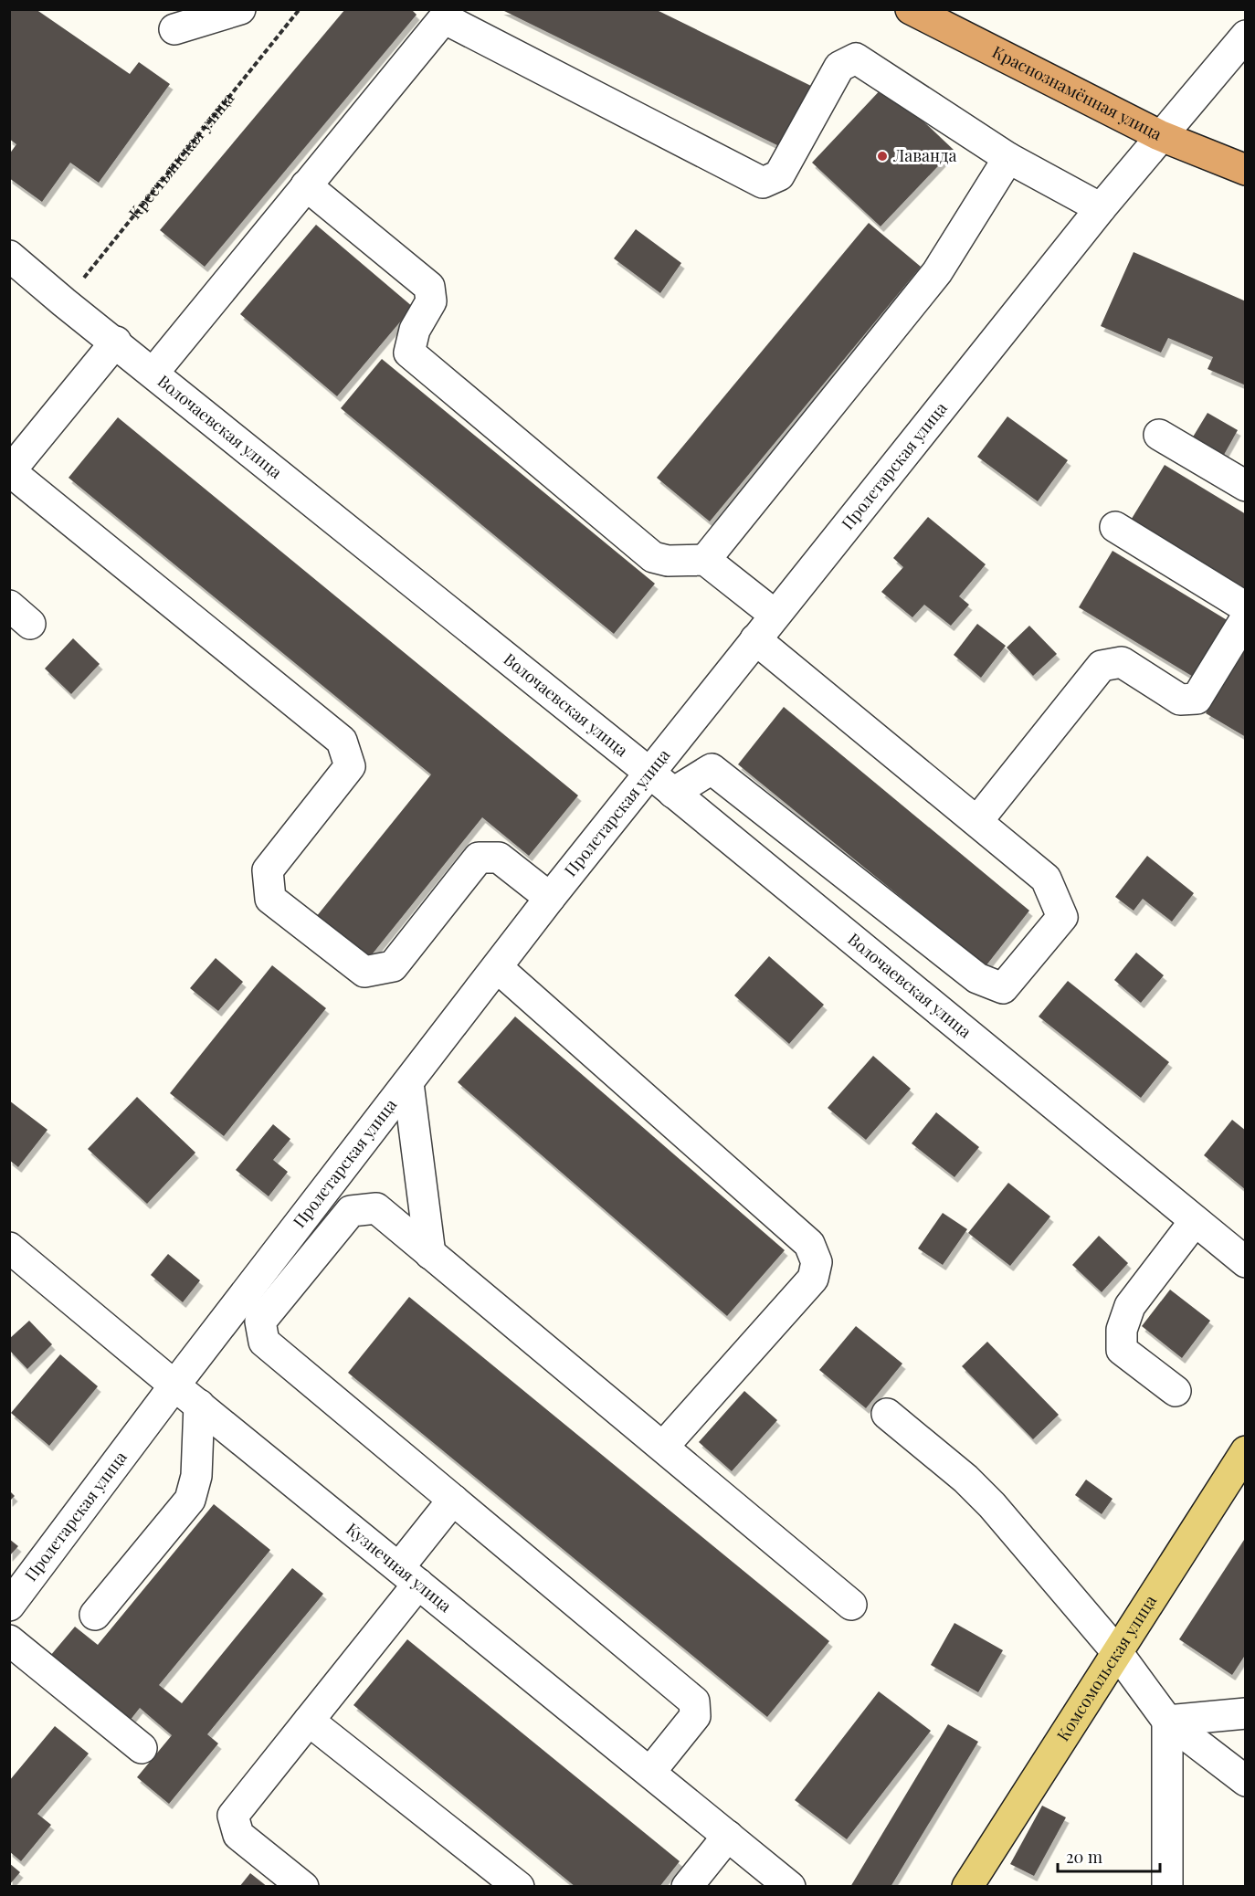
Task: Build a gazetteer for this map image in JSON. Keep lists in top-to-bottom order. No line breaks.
{"streets":{"highway":["Краснознамённая улица"],"main road":["Комсомольская улица"],"street":["Волочаевская улица","Пролетарская улица","Кузнечная улица"],"path":["Крестьянская улица"]},"crossings":[["Краснознамённая улица","Пролетарская улица"],["Крестьянская улица","Волочаевская улица"],["Волочаевская улица","Пролетарская улица"],["Пролетарская улица","Кузнечная улица"]],"places":["Лаванда"],"scale_bar":"20 m"}
